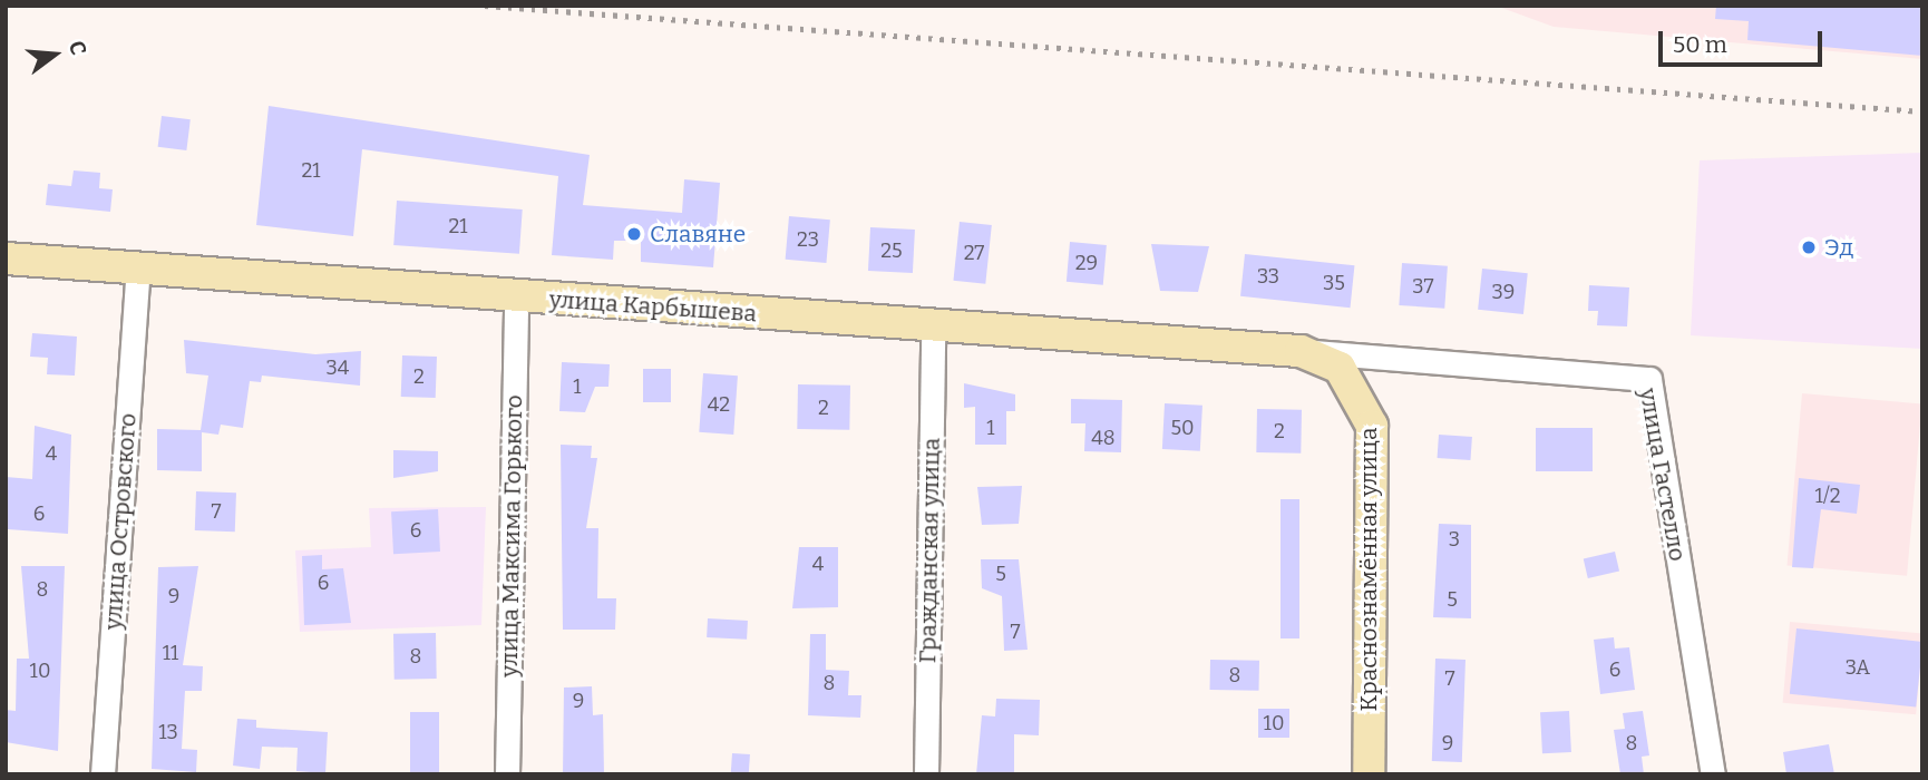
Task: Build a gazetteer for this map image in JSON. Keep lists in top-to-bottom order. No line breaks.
{"streets":{"main road":["улица Карбышева","Краснознамённая улица"],"street":["улица Гастелло","улица Островского","улица Максима Горького","Гражданская улица"]},"crossings":[["улица Карбышева","улица Гастелло"],["улица Карбышева","улица Островского"],["улица Карбышева","улица Максима Горького"],["улица Карбышева","Гражданская улица"],["улица Карбышева","Краснознамённая улица"],["улица Гастелло","Краснознамённая улица"]],"places":["Славяне","Эд"],"house_numbers":["21","21","23","25","27","29","33","35","37","39","34","2","1","42","2","1","50","2","48","4","1/2","7","6","6","3","4","5","6","8","9","5","7","11","8","3А","6","10","8","7","8","9","10","13","9","8"],"scale_bar":"50 m","north":"right"}
